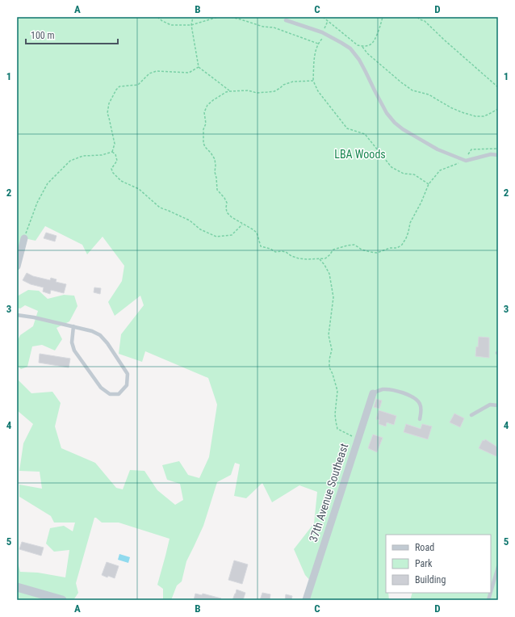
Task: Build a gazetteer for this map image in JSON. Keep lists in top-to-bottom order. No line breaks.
{"streets":{"street":["37th Avenue Southeast"]},"parks":["LBA Woods"],"legend":["Road","Park","Building"],"scale_bar":"100 m","grid":{"columns":["A","B","C","D"],"rows":["1","2","3","4","5"]}}
